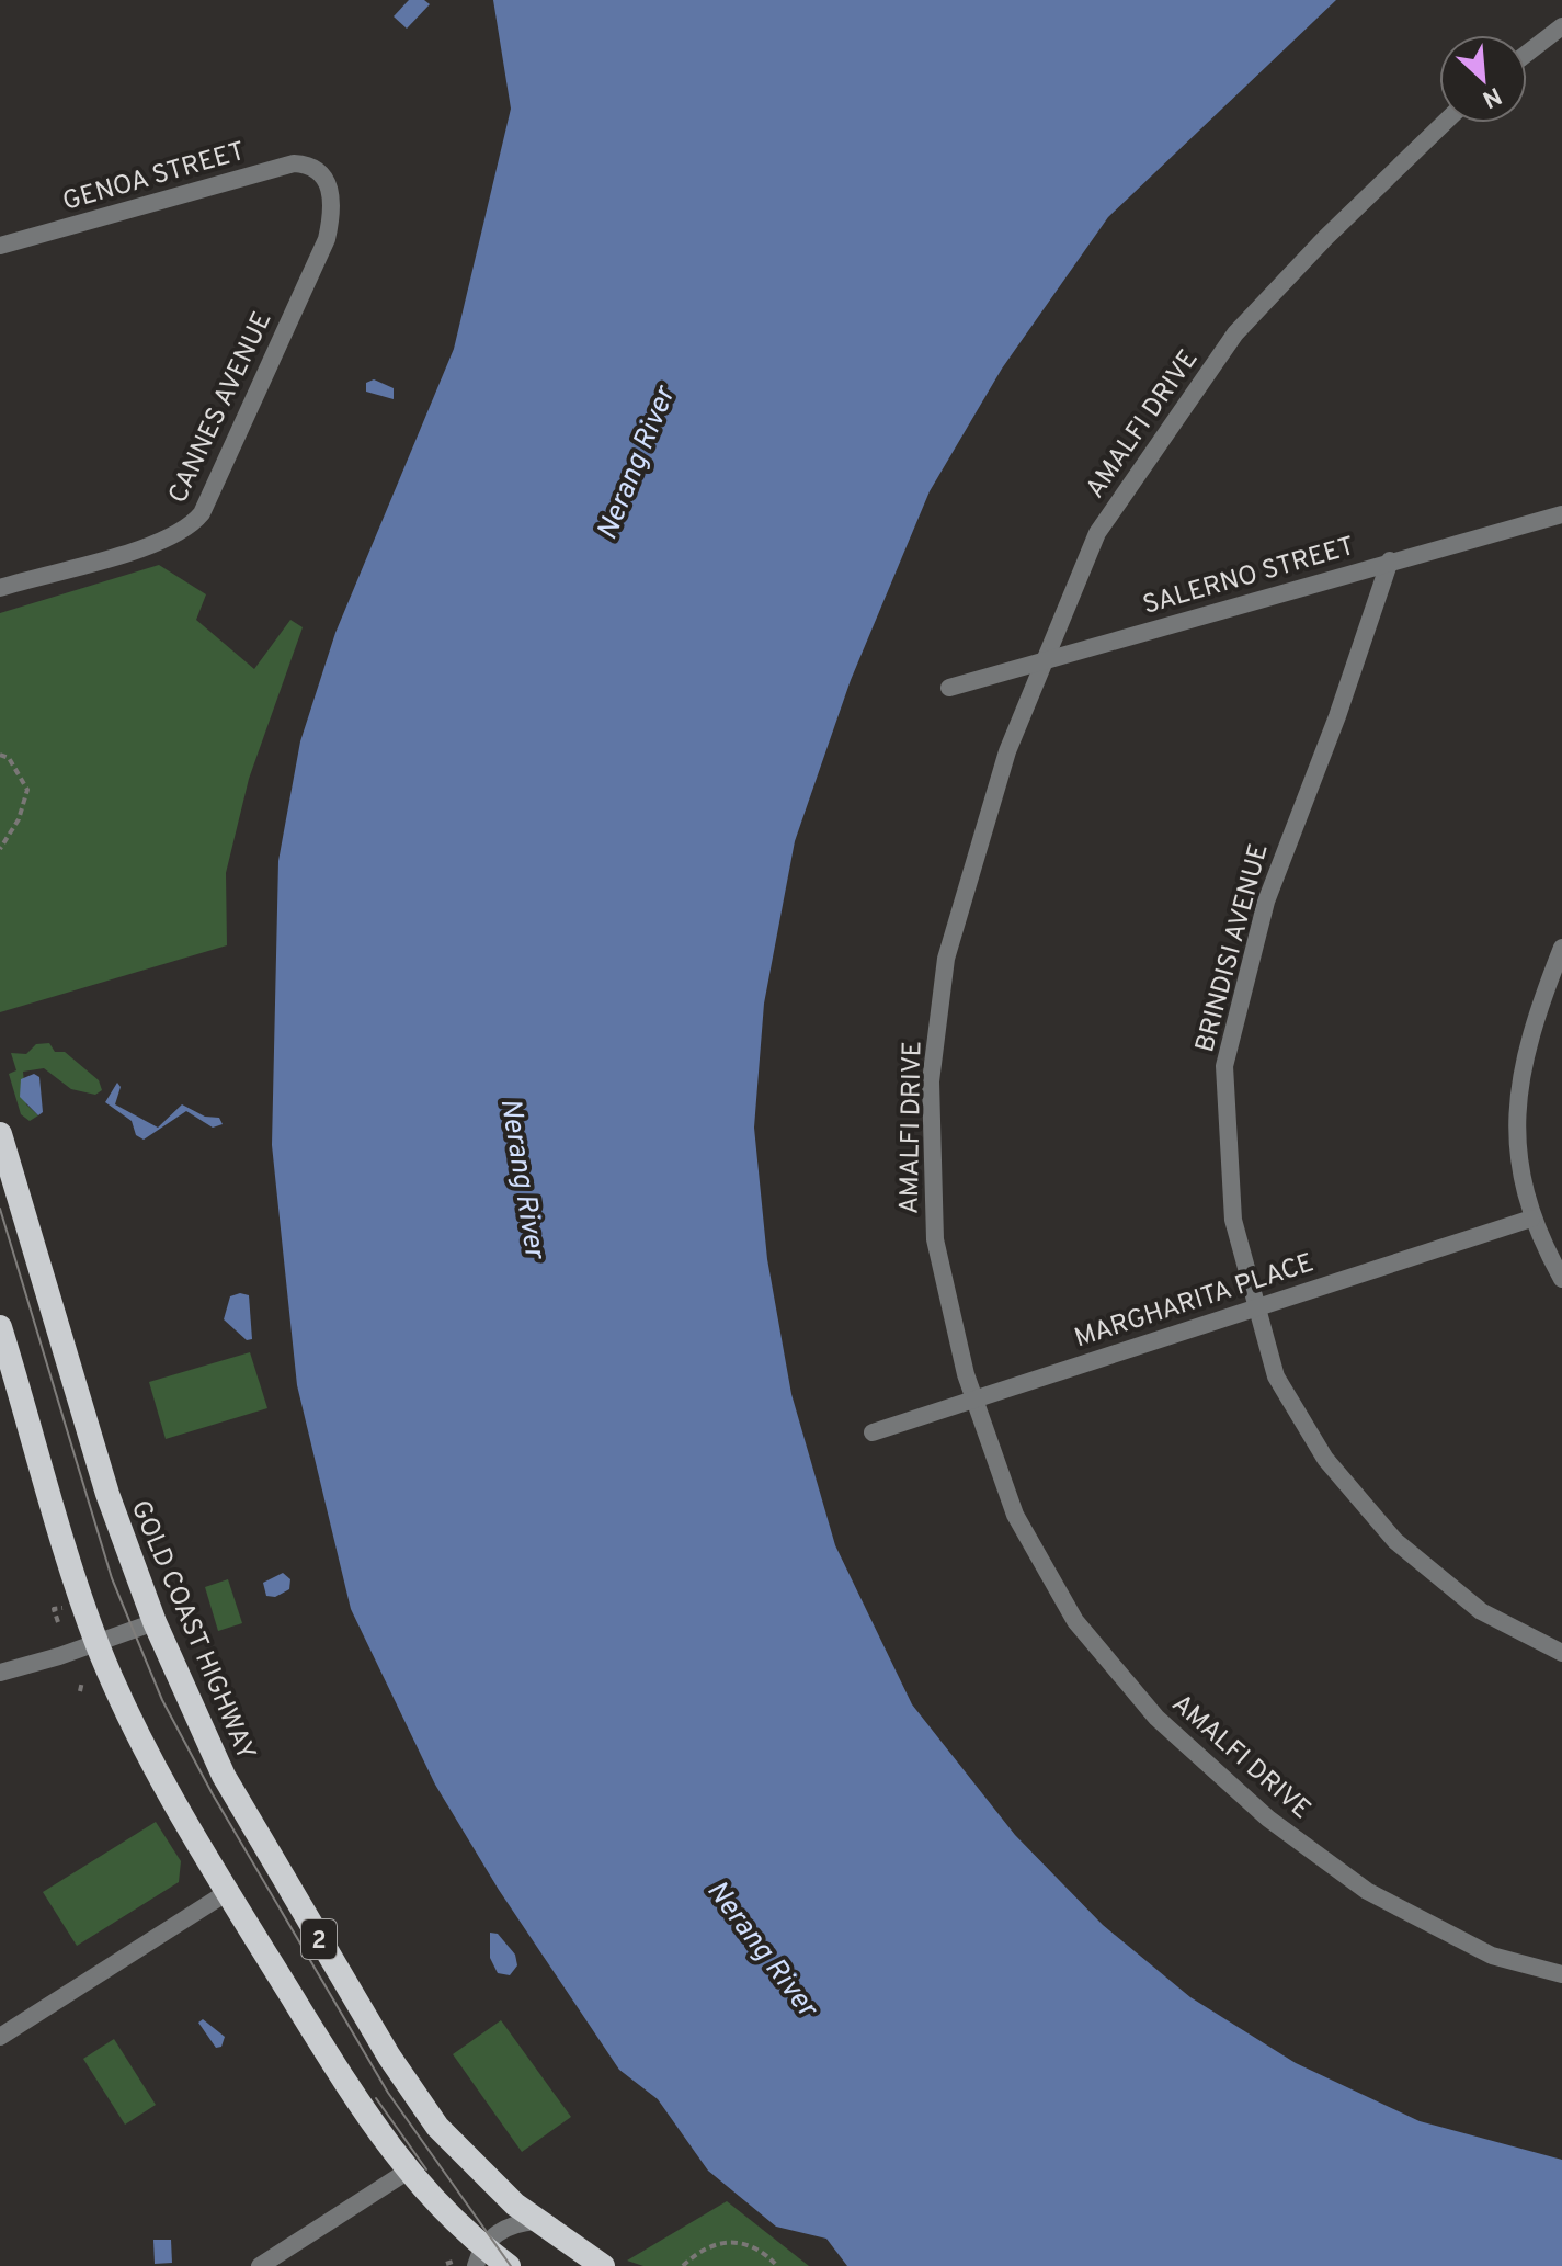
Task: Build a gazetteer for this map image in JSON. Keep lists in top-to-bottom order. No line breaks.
{"streets":{"highway":["GOLD COAST HIGHWAY","2"],"street":["GENOA STREET","CANNES AVENUE","AMALFI DRIVE","SALERNO STREET","BRINDISI AVENUE","MARGHARITA PLACE"]},"crossings":[["GENOA STREET","CANNES AVENUE"],["AMALFI DRIVE","SALERNO STREET"],["AMALFI DRIVE","MARGHARITA PLACE"],["SALERNO STREET","BRINDISI AVENUE"],["BRINDISI AVENUE","MARGHARITA PLACE"],["GOLD COAST HIGHWAY","2"]],"water":["Nerang River"],"north":"bottom right"}
